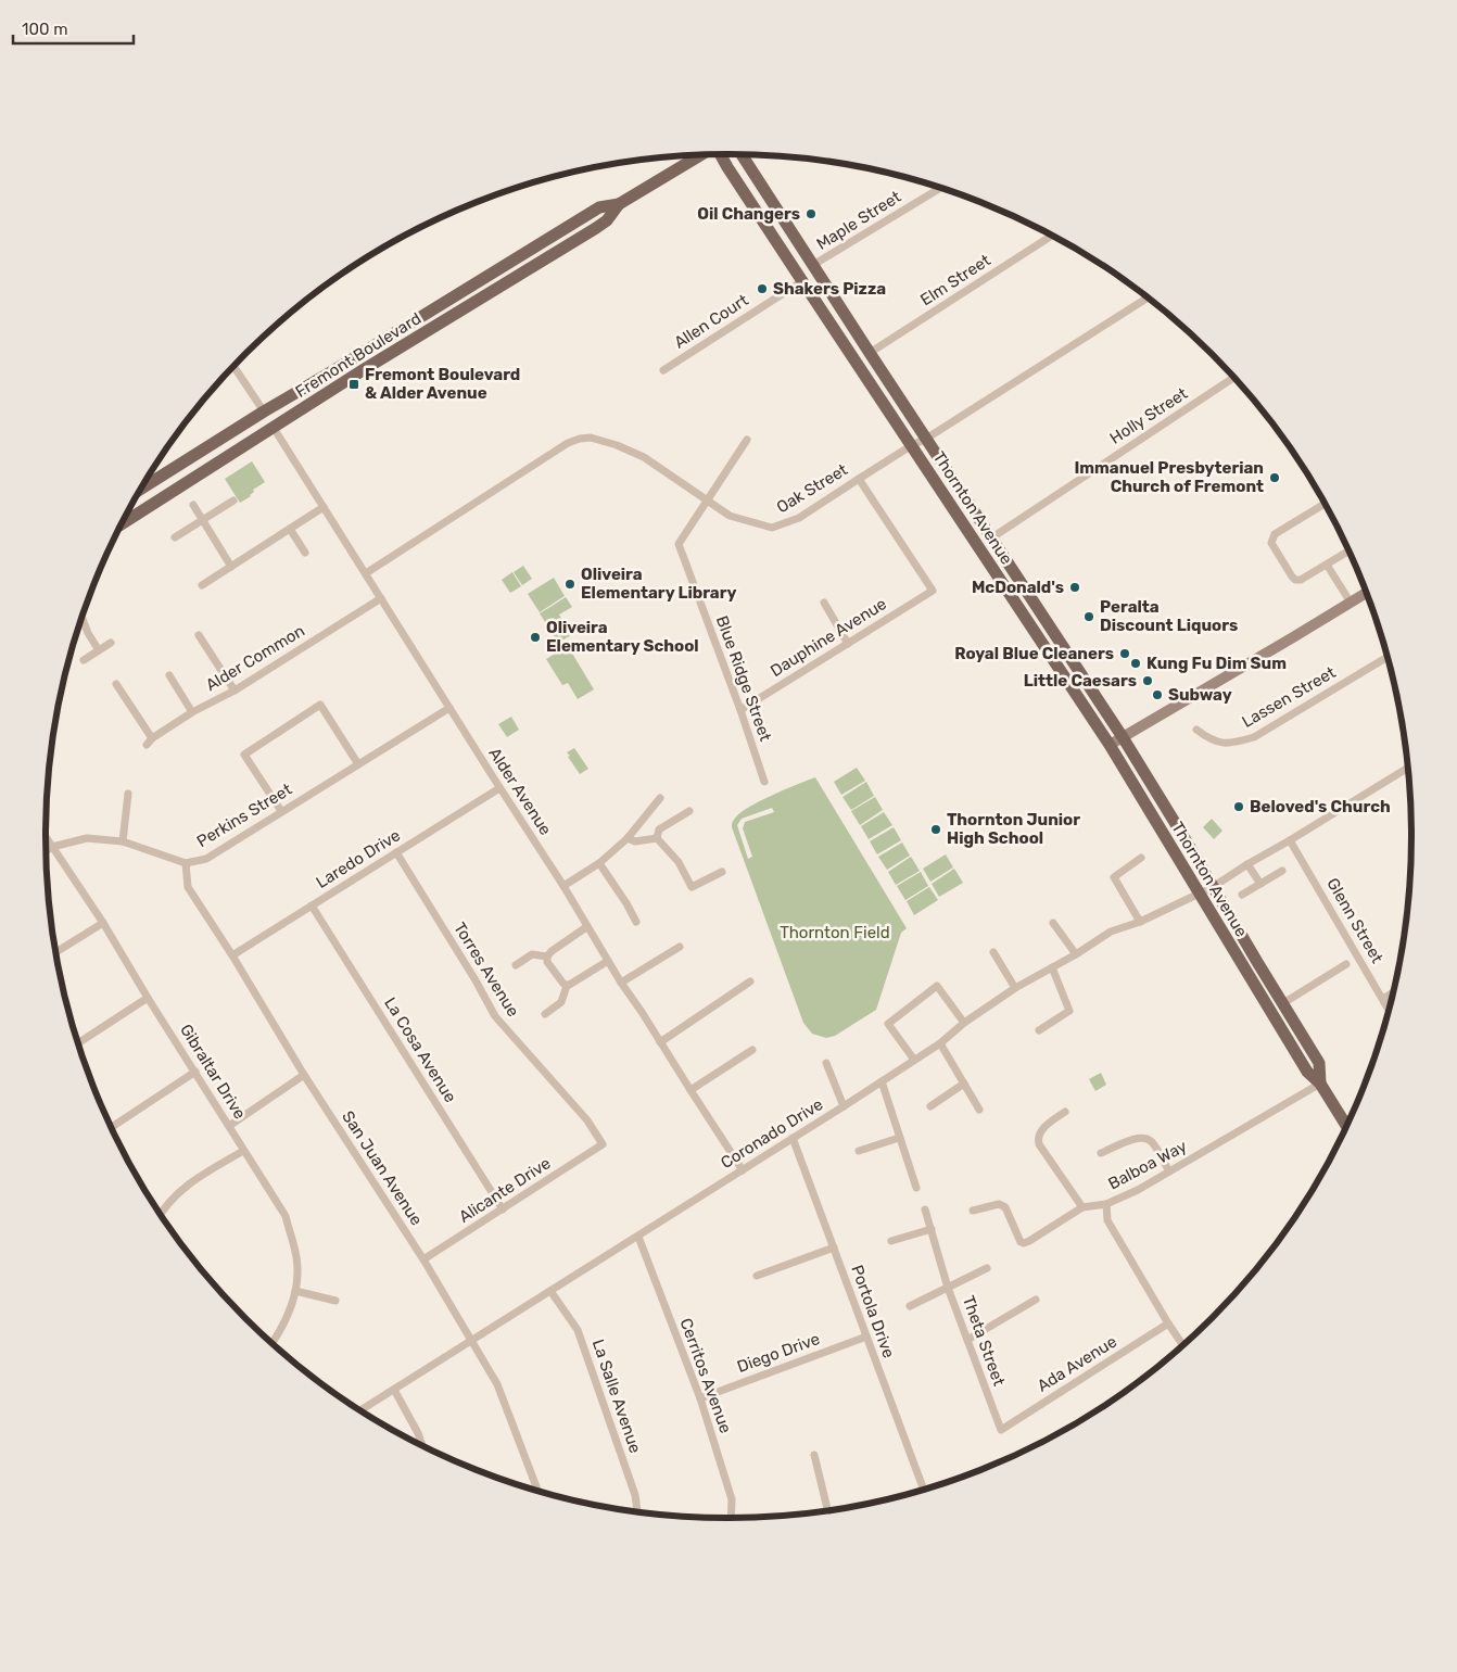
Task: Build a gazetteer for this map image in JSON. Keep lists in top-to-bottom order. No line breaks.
{"streets":{"main road":["Fremont Boulevard","Thornton Avenue"],"street":["Maple Street","Elm Street","Allen Court","Holly Street","Oak Street","Dauphine Avenue","Alder Common","Blue Ridge Street","Lassen Street","Alder Avenue","Perkins Street","Laredo Drive","Glenn Street","Torres Avenue","La Cosa Avenue","Gibraltar Drive","Coronado Drive","Balboa Way","San Juan Avenue","Alicante Drive","Portola Drive","Theta Street","Diego Drive","Ada Avenue","Cerritos Avenue","La Salle Avenue"]},"crossings":[["Maple Street","Thornton Avenue"],["Elm Street","Thornton Avenue"],["Allen Court","Thornton Avenue"],["Fremont Boulevard","Alder Avenue"],["Holly Street","Thornton Avenue"],["Oak Street","Thornton Avenue"],["Oak Street","Dauphine Avenue"],["Oak Street","Blue Ridge Street"],["Oak Street","Alder Avenue"],["Thornton Avenue","Coronado Drive"],["Thornton Avenue","Balboa Way"],["Dauphine Avenue","Blue Ridge Street"],["Alder Common","Alder Avenue"],["Alder Avenue","Perkins Street"],["Alder Avenue","Laredo Drive"],["Alder Avenue","Coronado Drive"],["Perkins Street","Gibraltar Drive"],["Perkins Street","San Juan Avenue"],["Laredo Drive","Torres Avenue"],["Laredo Drive","La Cosa Avenue"],["Laredo Drive","San Juan Avenue"],["Glenn Street","Coronado Drive"],["Torres Avenue","Alicante Drive"],["La Cosa Avenue","Alicante Drive"],["Coronado Drive","San Juan Avenue"],["Coronado Drive","Portola Drive"],["Coronado Drive","Cerritos Avenue"],["Coronado Drive","La Salle Avenue"],["Balboa Way","Ada Avenue"],["San Juan Avenue","Alicante Drive"],["Portola Drive","Diego Drive"],["Theta Street","Ada Avenue"],["Diego Drive","Cerritos Avenue"]],"parks":["Thornton Field"],"places":{"other":["Oil Changers","Shakers Pizza","Immanuel Presbyterian Church of Fremont","Oliveira Elementary Library","McDonald's","Peralta Discount Liquors","Oliveira Elementary School","Royal Blue Cleaners","Kung Fu Dim Sum","Little Caesars","Subway","Beloved's Church","Thornton Junior High School"],"transit":["Fremont Boulevard & Alder Avenue"]},"scale_bar":"100 m"}
